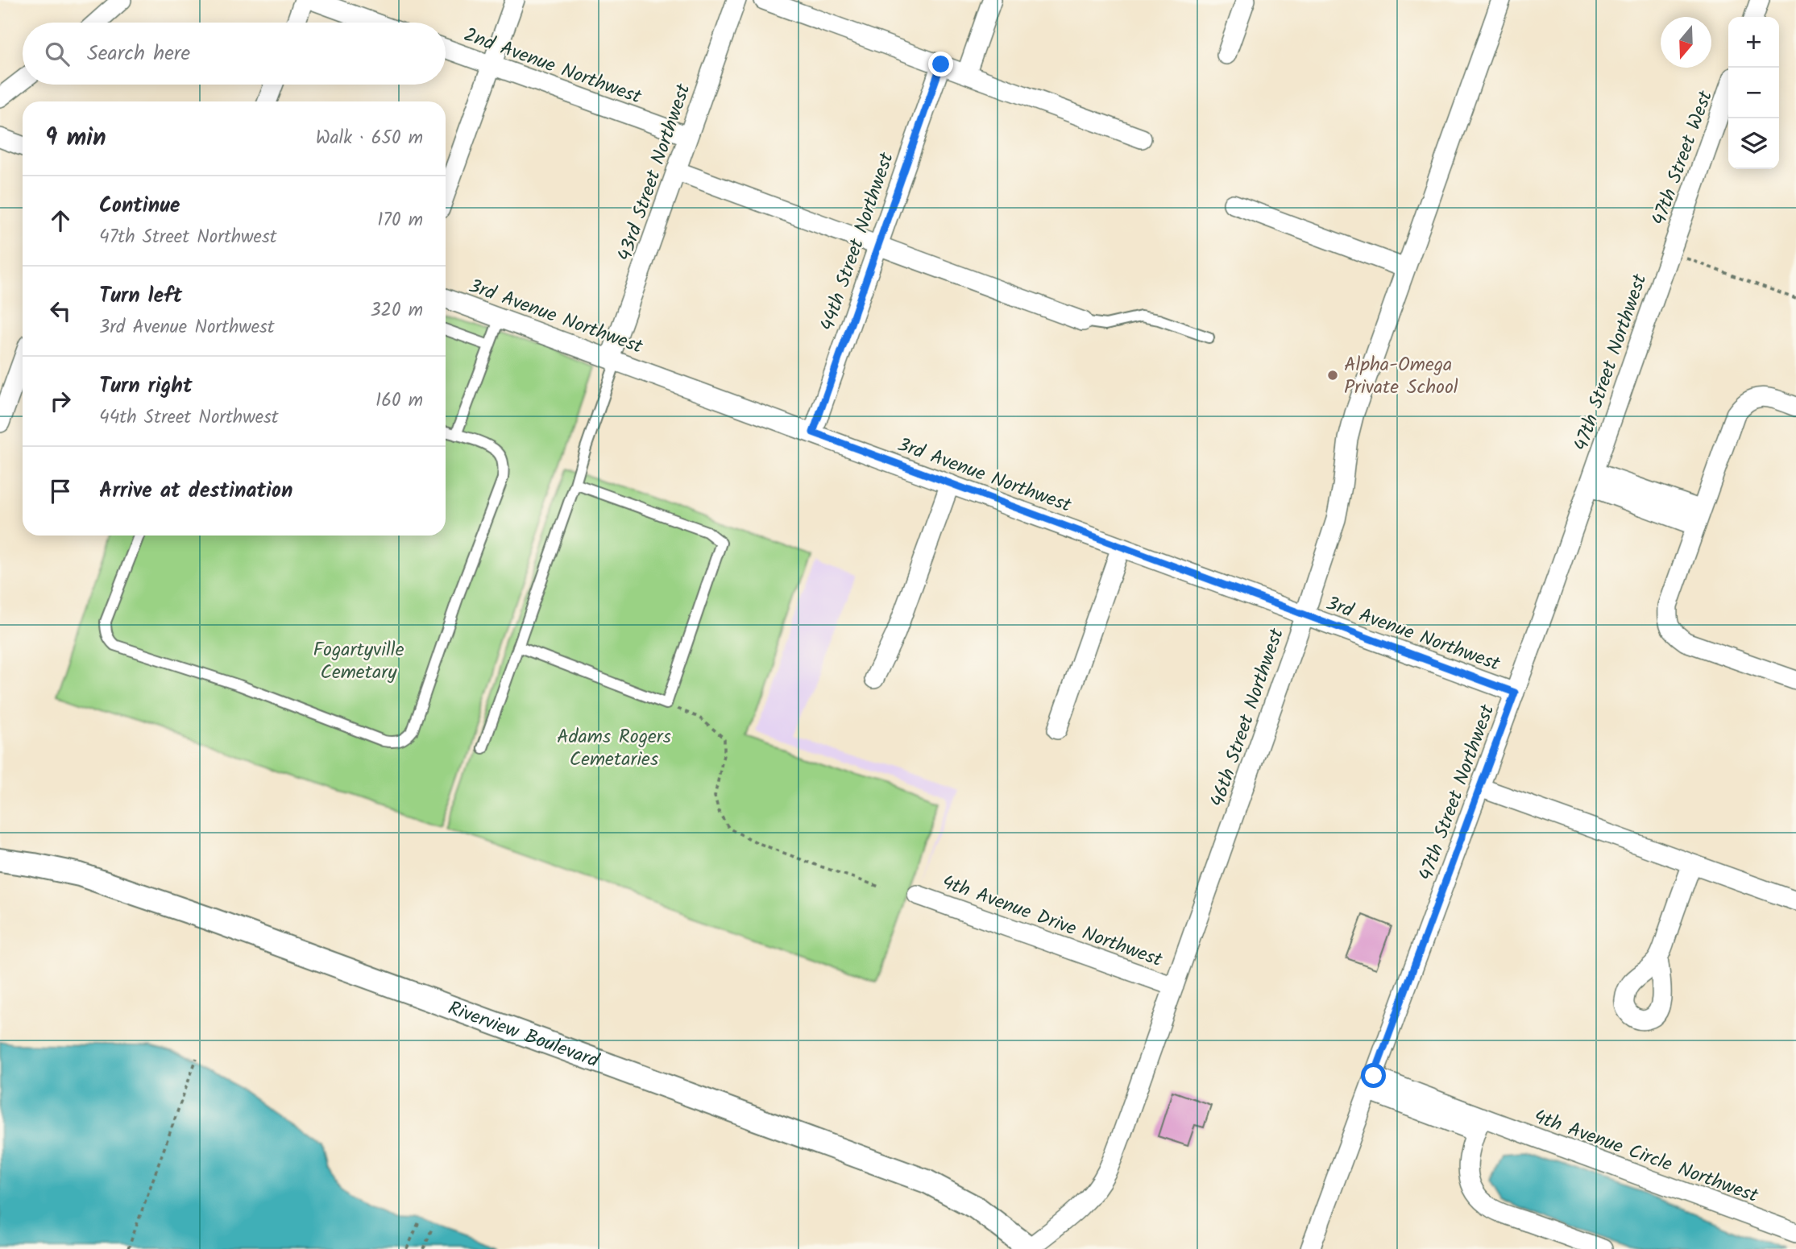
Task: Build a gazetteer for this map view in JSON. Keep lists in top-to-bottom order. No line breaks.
{"streets":{"street":["2nd Avenue Northwest","47th Street West","43rd Street Northwest","44th Street Northwest","3rd Avenue Northwest","47th Street Northwest","46th Street Northwest","4th Avenue Drive Northwest","Riverview Boulevard","4th Avenue Circle Northwest"]},"crossings":[["2nd Avenue Northwest","43rd Street Northwest"],["47th Street West","47th Street Northwest"],["43rd Street Northwest","3rd Avenue Northwest"],["44th Street Northwest","3rd Avenue Northwest"],["3rd Avenue Northwest","47th Street Northwest"],["3rd Avenue Northwest","46th Street Northwest"],["47th Street Northwest","4th Avenue Circle Northwest"],["46th Street Northwest","4th Avenue Drive Northwest"],["46th Street Northwest","Riverview Boulevard"]],"parks":["Fogartyville Cemetary","Adams Rogers Cemetaries"],"places":["Alpha-Omega Private School"],"north":"bottom","page":{"map_buttons":["+","−"],"search":"Search here","heading":["9 min","Walk · 650 m"],"list":[["Continue","47th Street Northwest","170 m"],["Turn left","3rd Avenue Northwest","320 m"],["Turn right","44th Street Northwest","160 m"],"Arrive at destination"]}}
